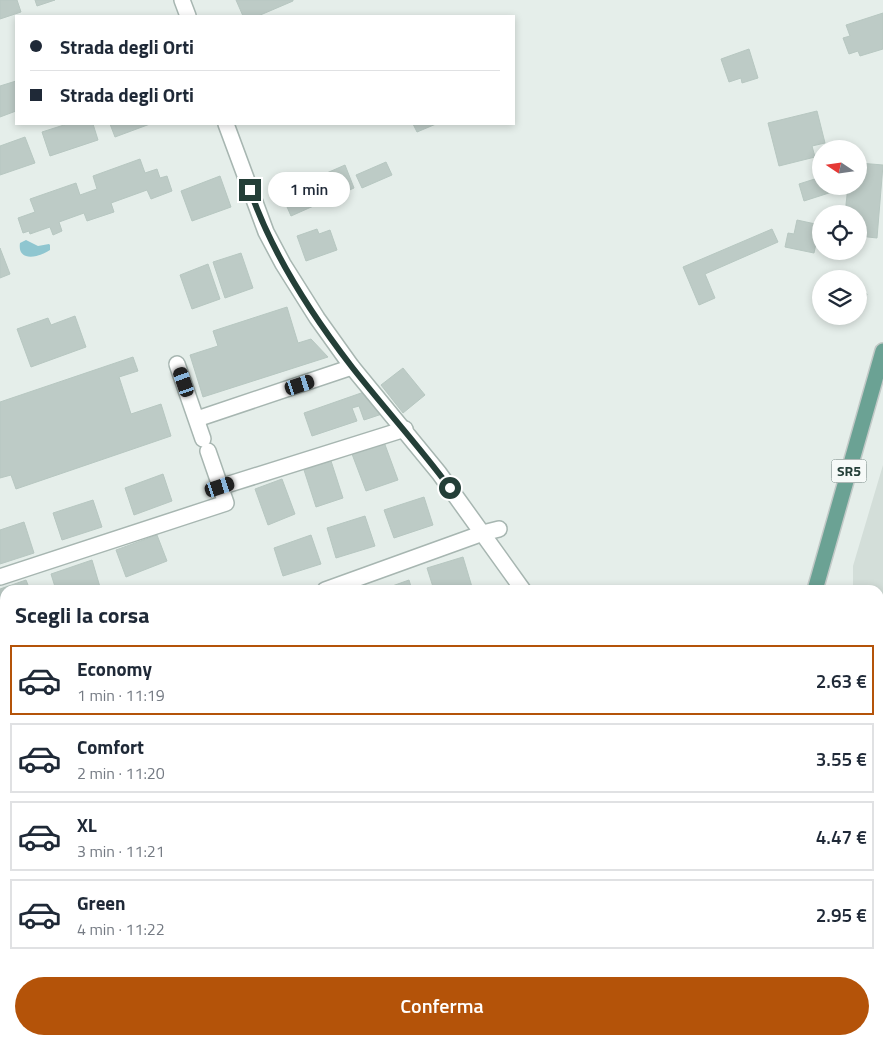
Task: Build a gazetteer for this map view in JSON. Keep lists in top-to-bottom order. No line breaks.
{"streets":{"main road":["SR5"]},"north":"left","page":{"banner":["Strada degli Orti","Strada degli Orti"],"bubble":"1 min","heading":"Scegli la corsa","list":[{"name":"Economy","note":"1 min · 11:19","value":"2.63 €"},{"name":"Comfort","note":"2 min · 11:20","value":"3.55 €"},{"name":"XL","note":"3 min · 11:21","value":"4.47 €"},{"name":"Green","note":"4 min · 11:22","value":"2.95 €"}],"buttons":"Conferma"}}
